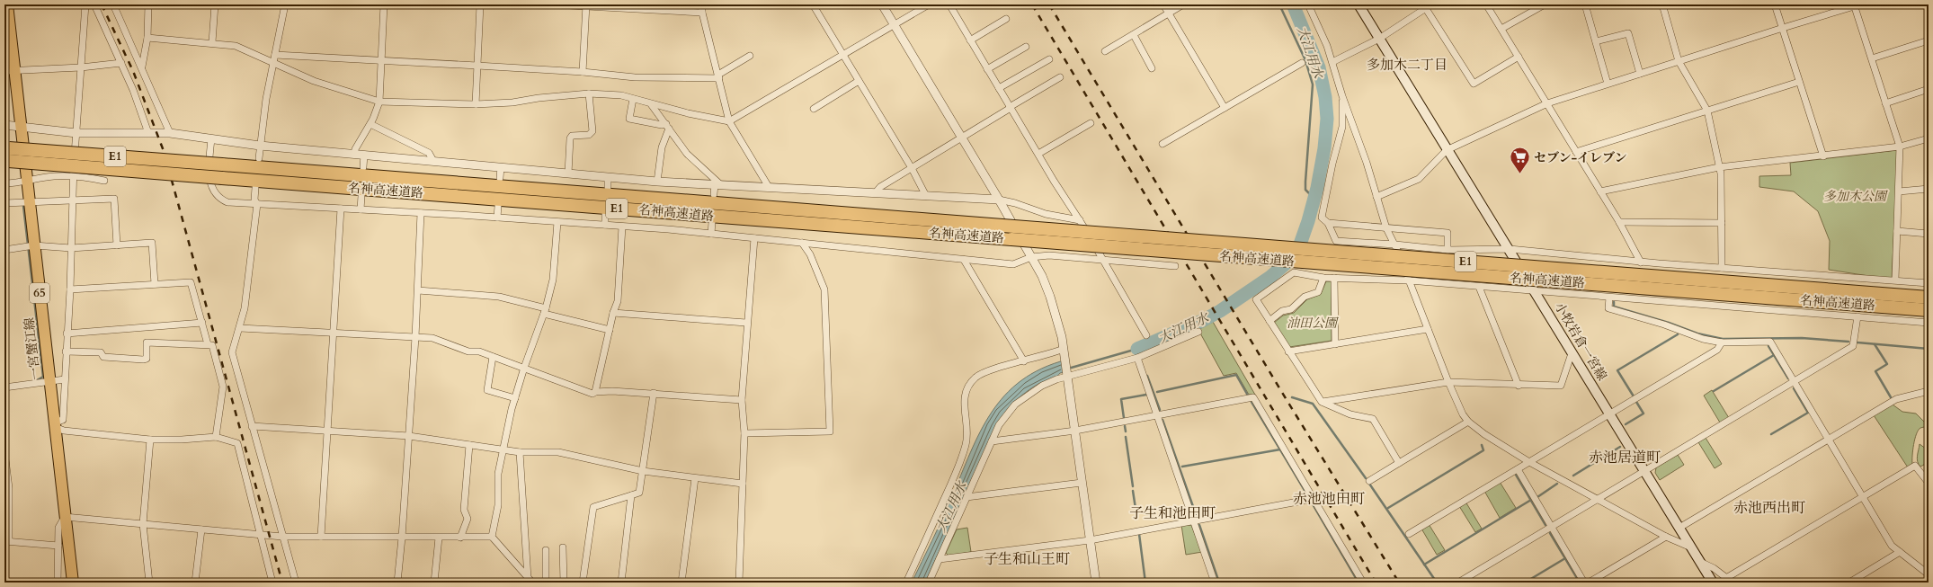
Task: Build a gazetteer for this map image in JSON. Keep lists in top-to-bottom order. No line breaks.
{"streets":{"highway":["E1","名神高速道路"],"main road":["65","小牧岩倉一宮線","一宮蟹江線"]},"districts":["多加木二丁目","赤池居道町","赤池池田町","赤池西出町","子生和池田町","子生和山王町"],"water":["大江用水"],"parks":["多加木公園","油田公園"],"places":{"supermarket":["セブン-イレブン"]}}
